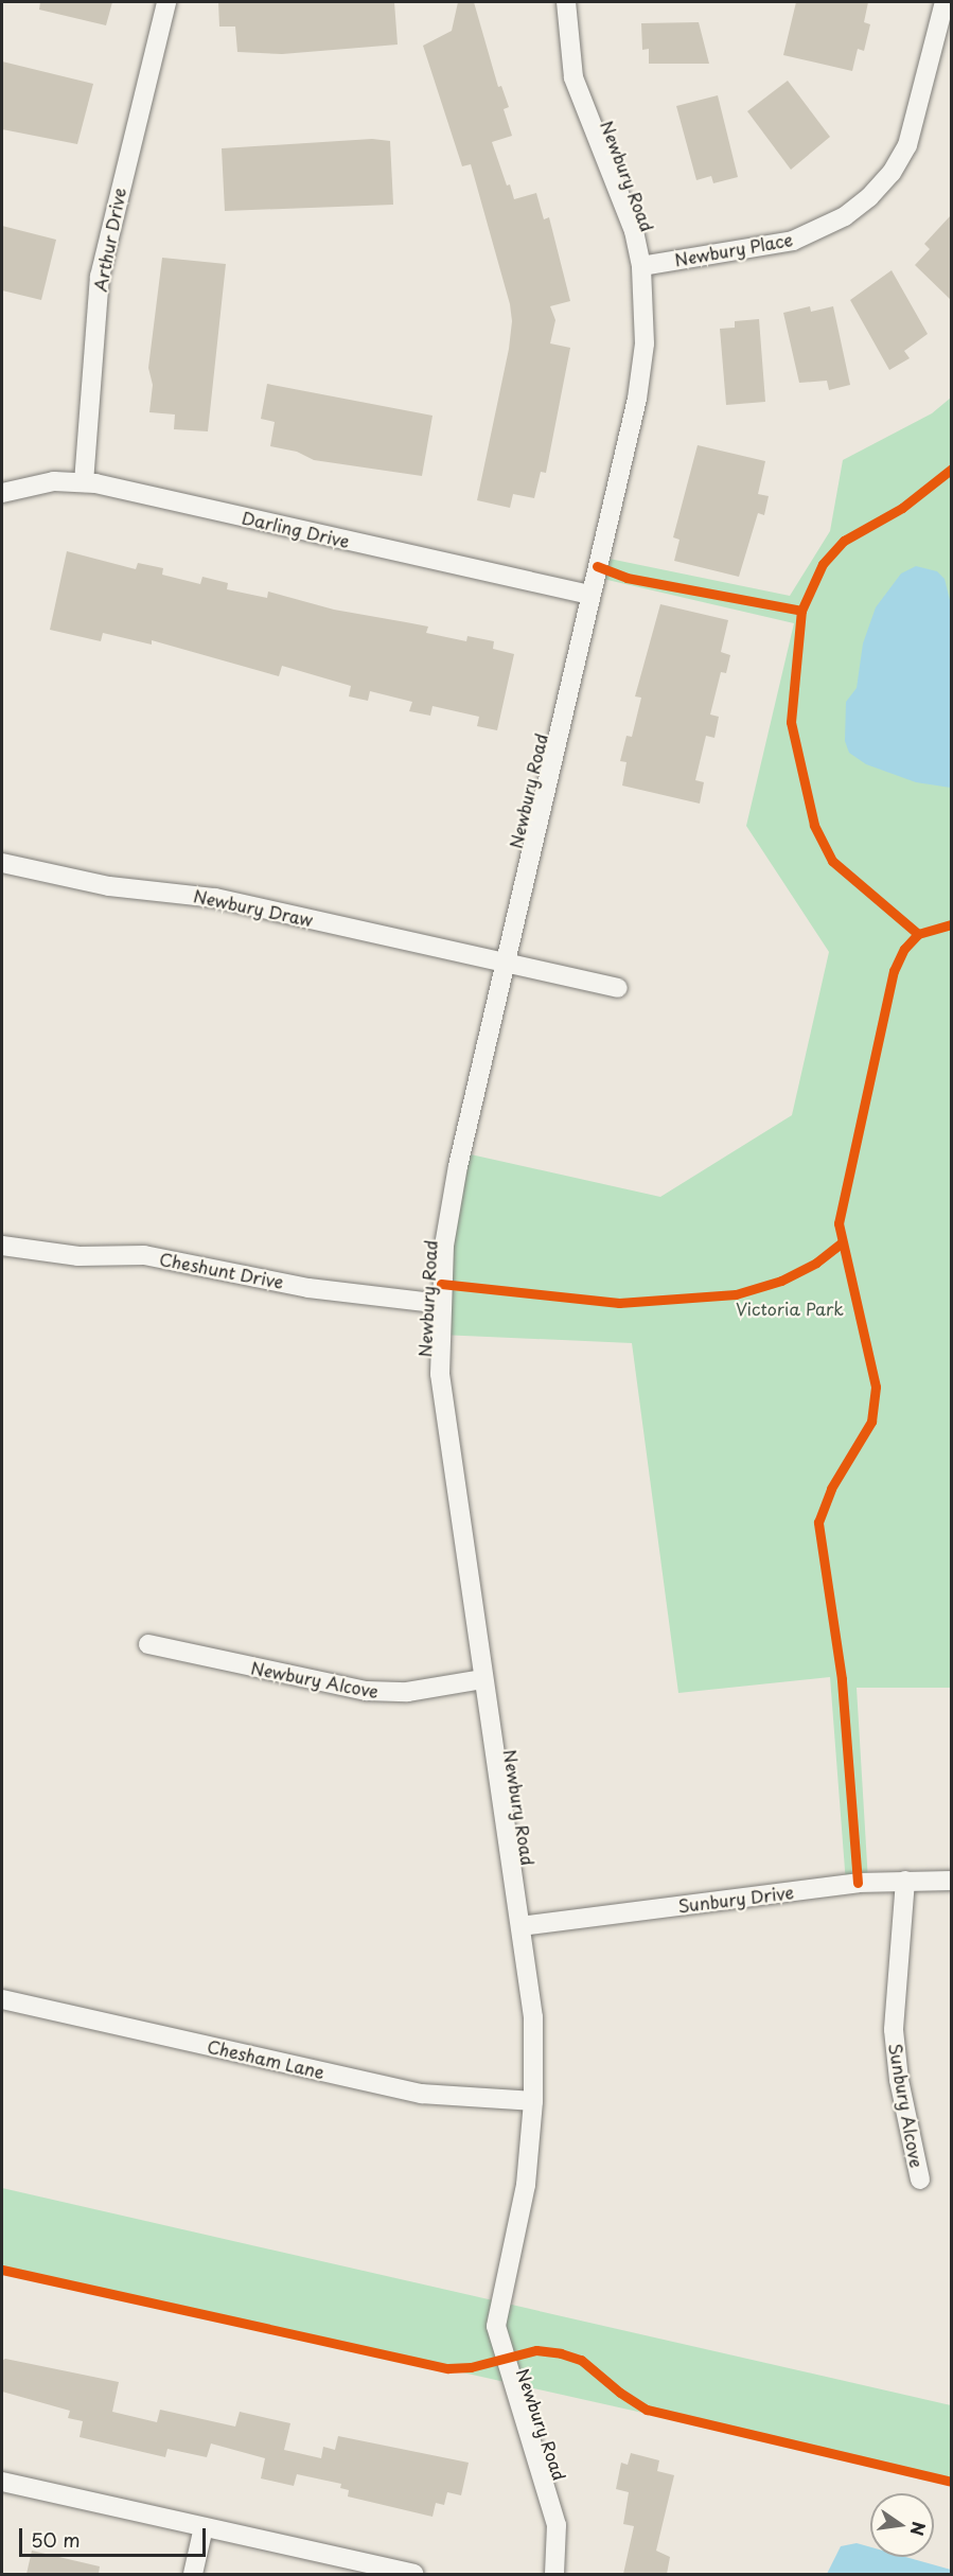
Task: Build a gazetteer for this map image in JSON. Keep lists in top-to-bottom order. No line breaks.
{"streets":{"street":["Newbury Road","Arthur Drive","Newbury Place","Darling Drive","Newbury Draw","Cheshunt Drive","Newbury Alcove","Sunbury Drive","Chesham Lane","Sunbury Alcove"]},"crossings":[["Newbury Road","Newbury Place"],["Newbury Road","Darling Drive"],["Newbury Road","Newbury Draw"],["Newbury Road","Cheshunt Drive"],["Newbury Road","Newbury Alcove"],["Newbury Road","Sunbury Drive"],["Newbury Road","Chesham Lane"],["Arthur Drive","Darling Drive"],["Sunbury Drive","Sunbury Alcove"]],"parks":["Victoria Park"],"scale_bar":"50 m","north":"right"}
